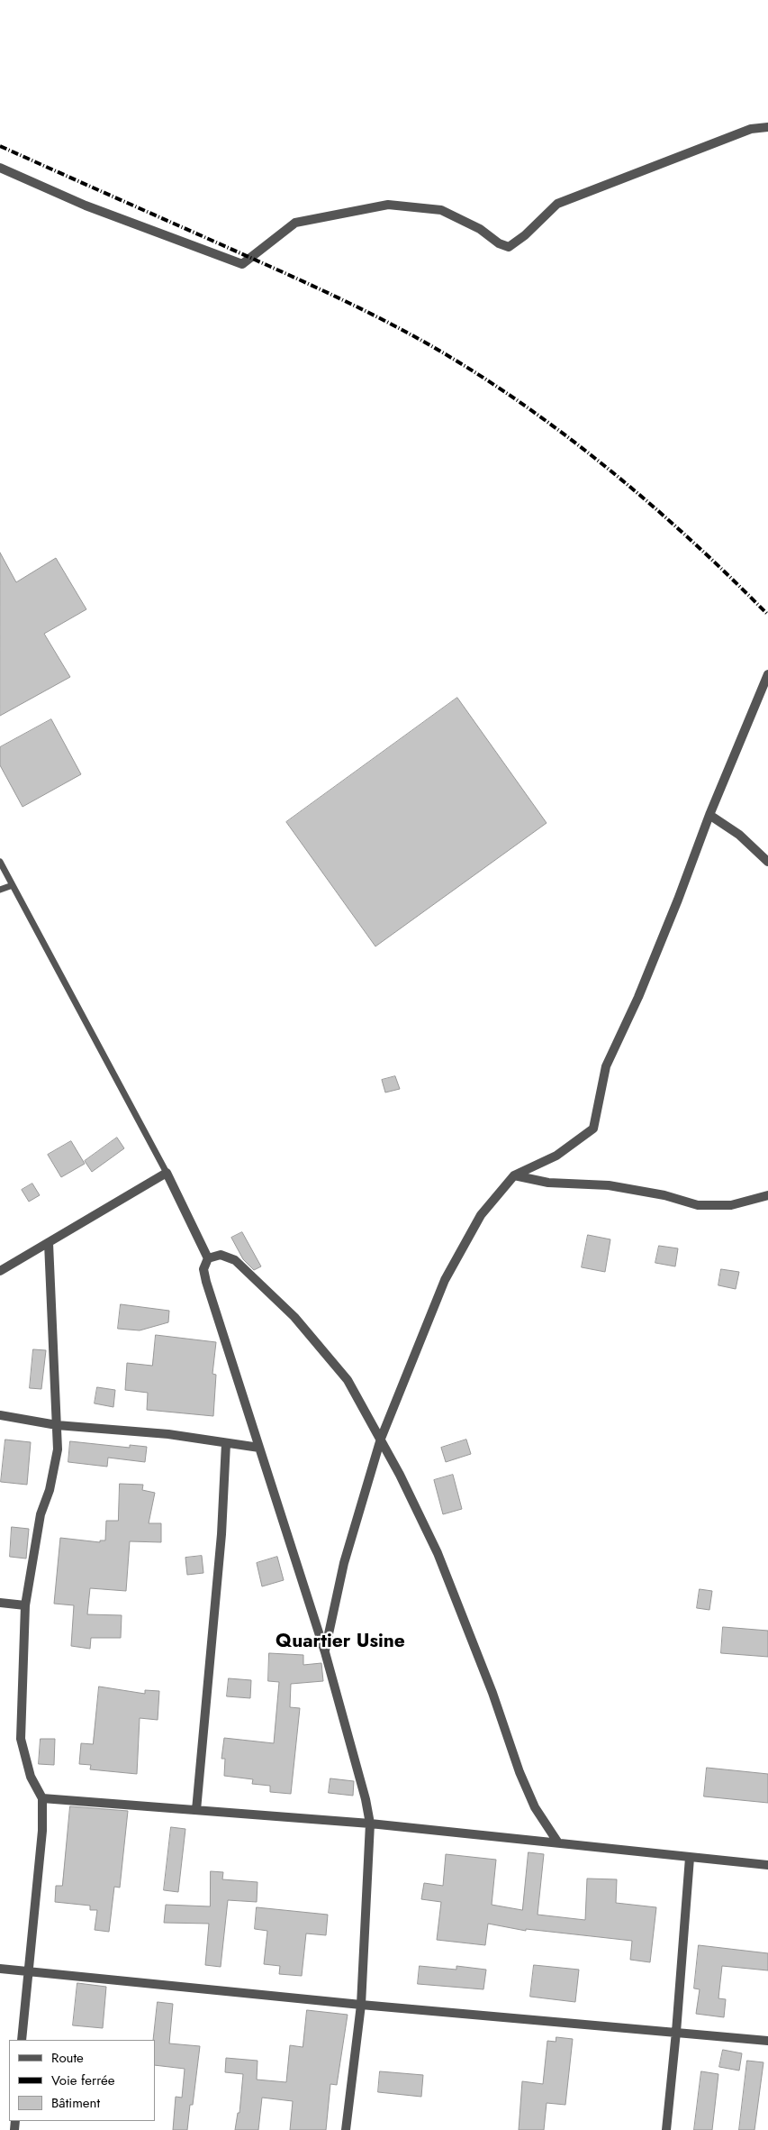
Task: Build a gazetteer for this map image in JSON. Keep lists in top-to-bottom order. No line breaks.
{"districts":["Quartier Usine"],"legend":["Route","Voie ferrée","Bâtiment"]}
